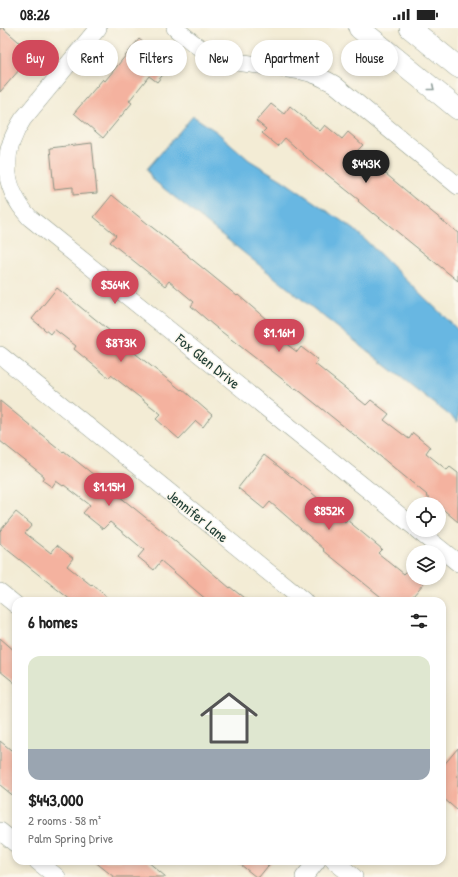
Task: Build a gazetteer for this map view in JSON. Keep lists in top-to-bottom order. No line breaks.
{"streets":{"street":["Fox Glen Drive","Jennifer Lane"]},"page":{"status":"08:26","chip":["Buy","Rent","Filters","New","Apartment","House"],"price":["$443K","$564K","$1.16M","$873K","$1.15M","$852K"],"heading":"6 homes","list":[{"name":"$443,000","note":"2 rooms · 58 m² · Palm Spring Drive"}]}}
